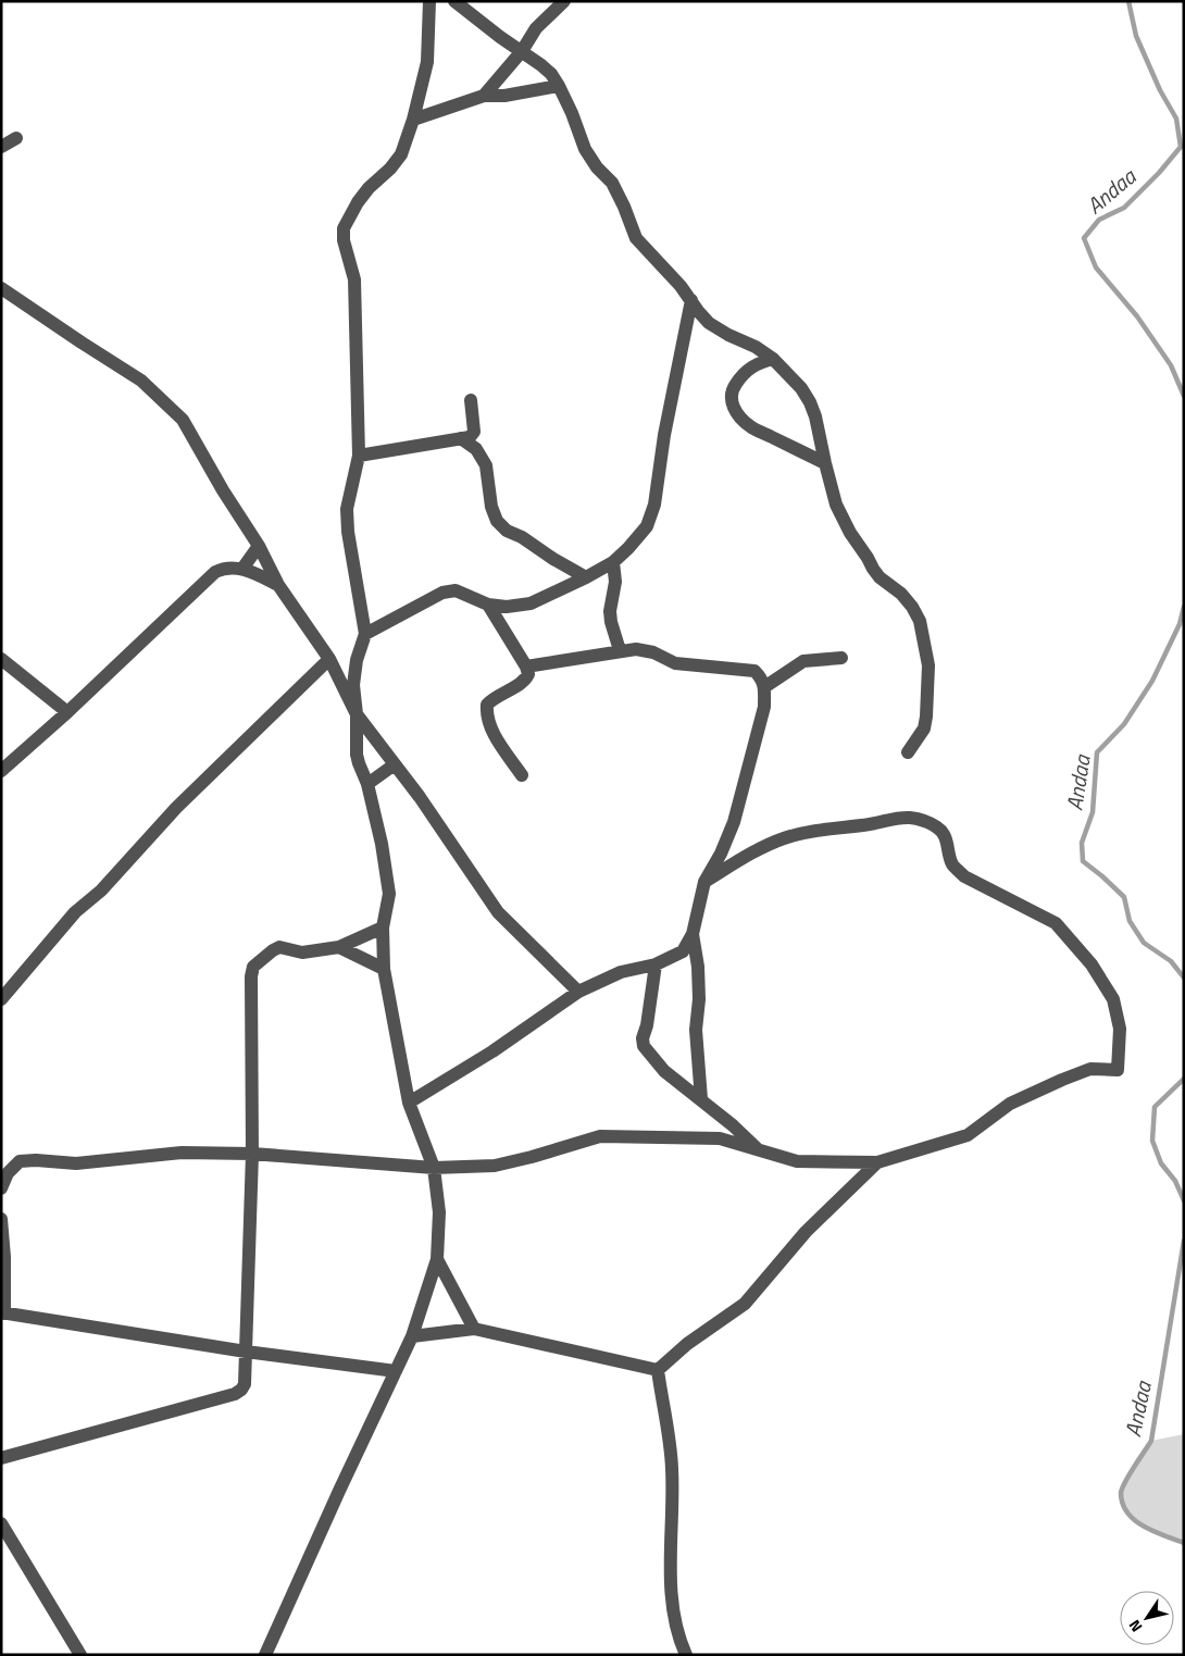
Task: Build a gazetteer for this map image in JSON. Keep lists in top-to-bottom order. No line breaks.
{"water":["Andaa"],"north":"bottom left"}
